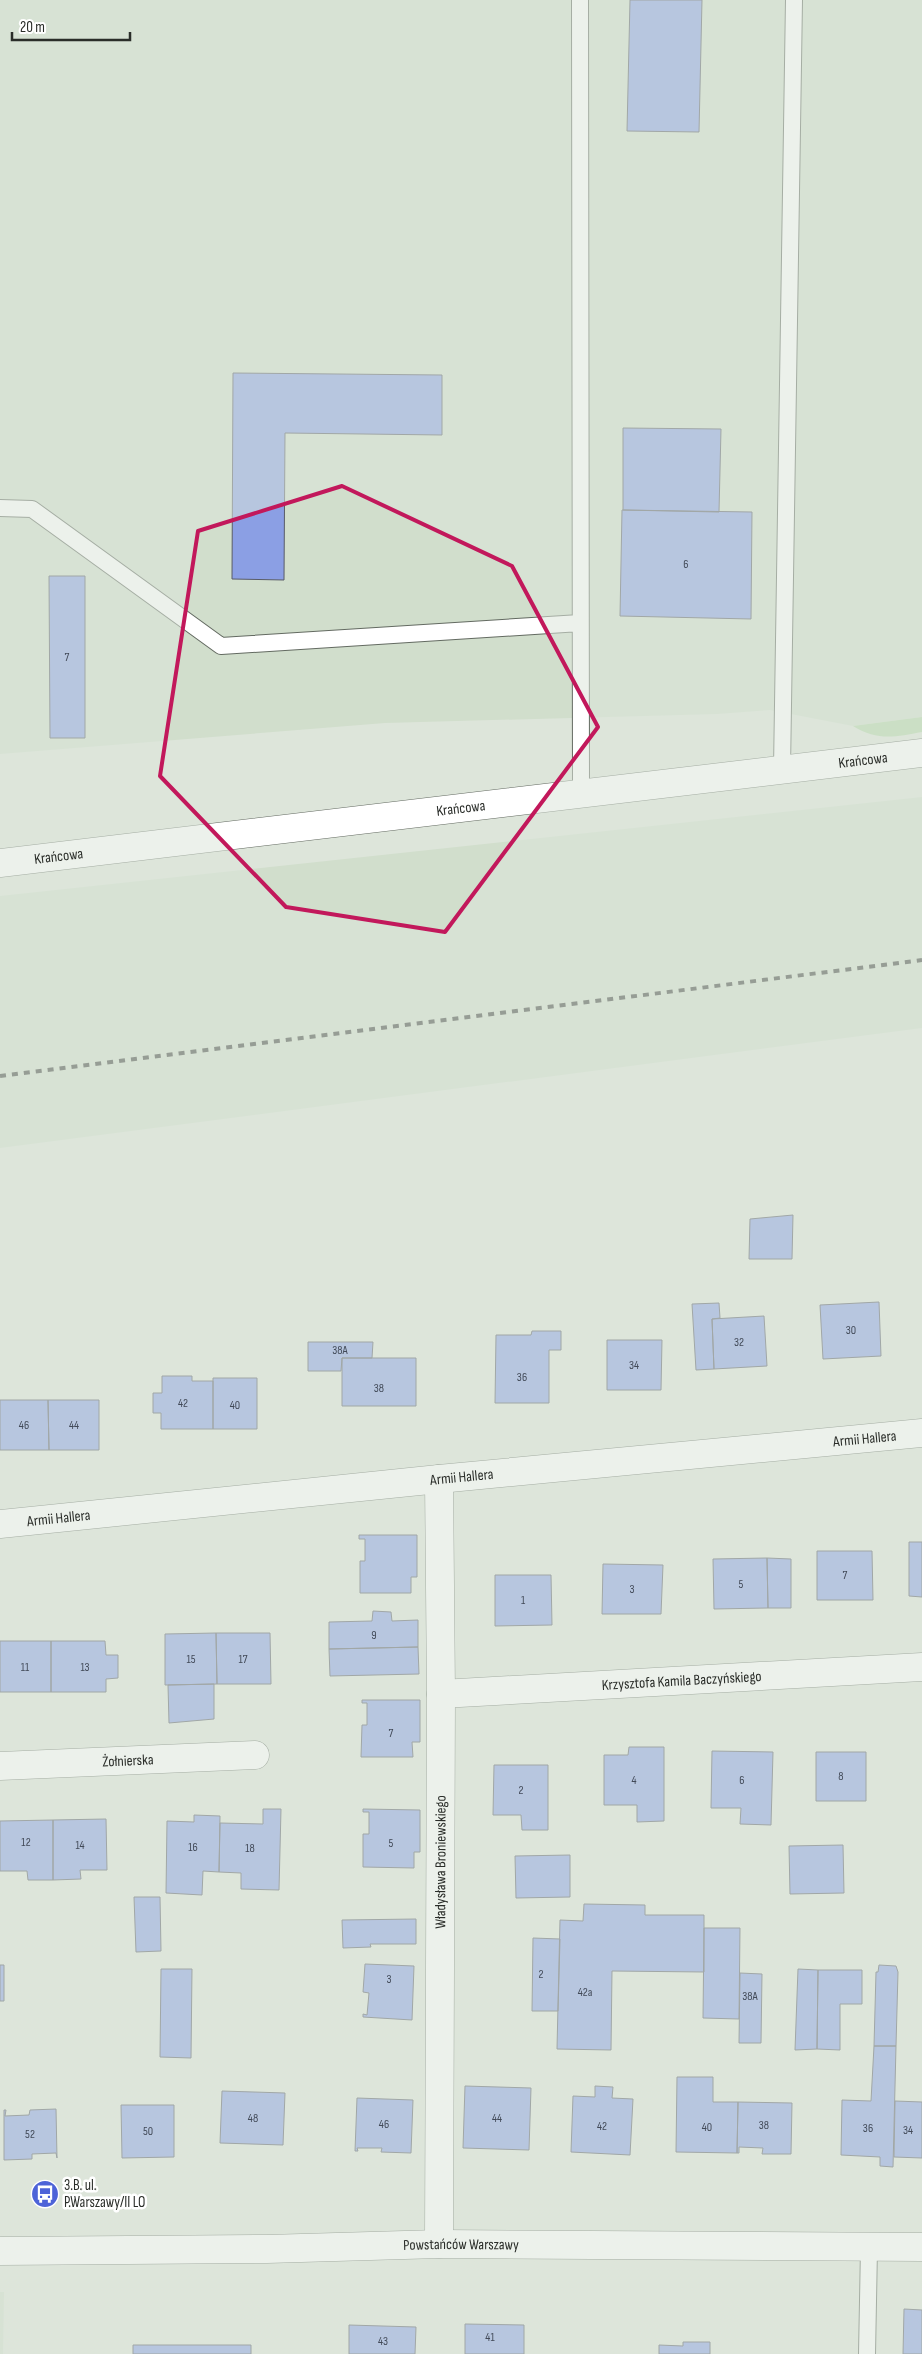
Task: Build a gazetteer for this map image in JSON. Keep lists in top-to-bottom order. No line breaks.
{"streets":{"street":["Krańcowa","Armii Hallera","Krzysztofa Kamila Baczyńskiego","Żołnierska","Władysława Broniewskiego","Powstańców Warszawy"]},"crossings":[["Armii Hallera","Władysława Broniewskiego"],["Krzysztofa Kamila Baczyńskiego","Władysława Broniewskiego"],["Władysława Broniewskiego","Powstańców Warszawy"]],"places":{"bus stop":["3.B. ul. P.Warszawy/II LO"]},"house_numbers":["6","7","30","32","38A","34","36","38","42","40","46","44","7","5","3","1","9","15","17","11","13","7","8","4","6","2","12","5","14","16","18","2","3","42a","38A","48","44","46","38","42","40","36","34","50","52","41","43"],"scale_bar":"20 m"}
